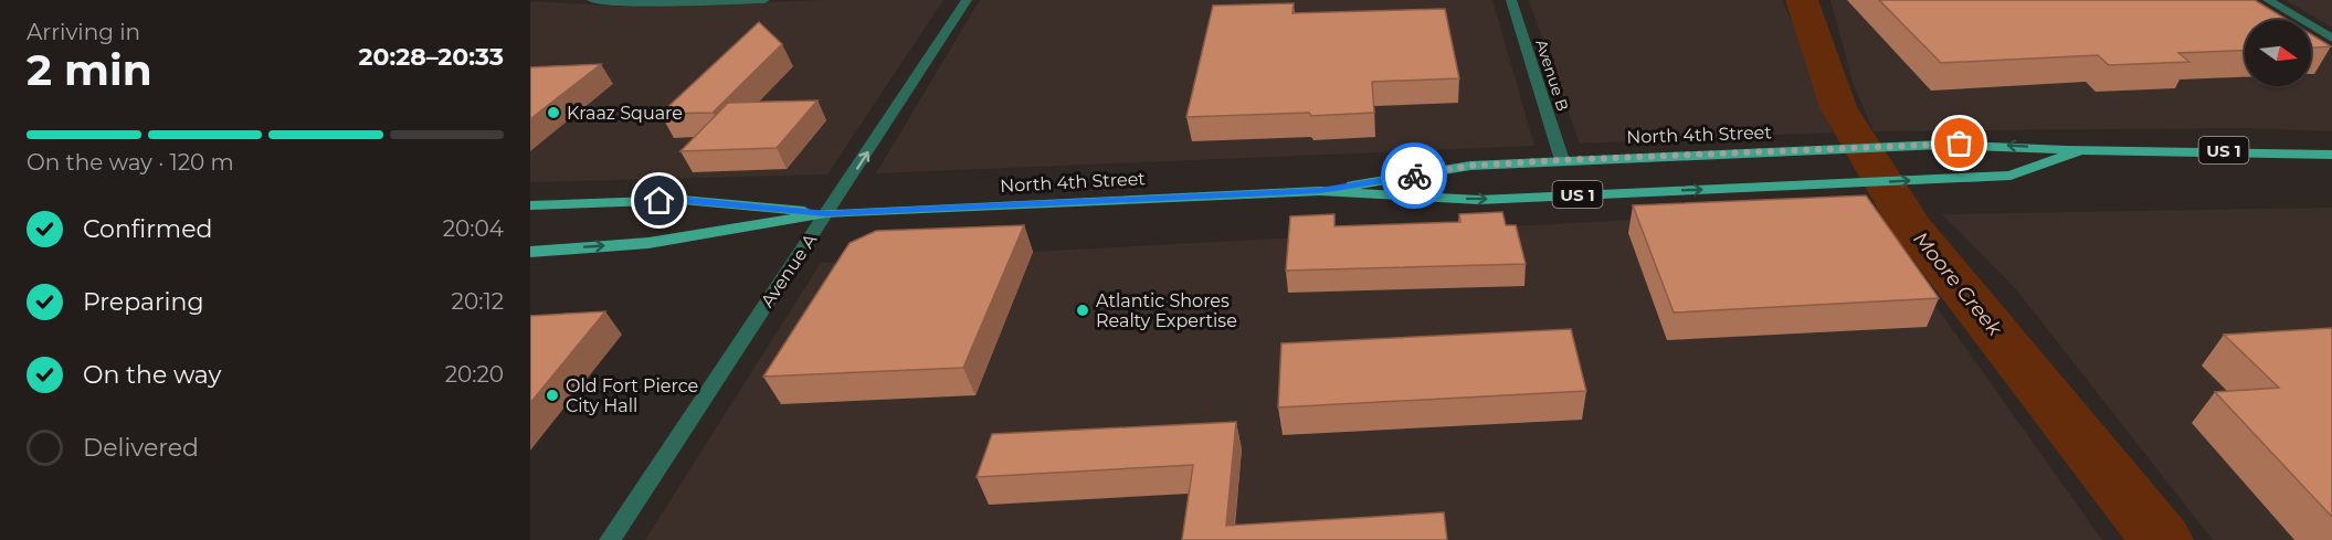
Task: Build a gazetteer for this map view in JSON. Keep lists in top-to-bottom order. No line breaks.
{"streets":{"main road":["North 4th Street","US 1"],"street":["Avenue B","Avenue A"]},"crossings":[["Avenue B","North 4th Street"],["North 4th Street","US 1"],["North 4th Street","Avenue A"],["US 1","Avenue A"]],"one_way":["Avenue A"],"water":["Moore Creek"],"places":["Kraaz Square","Atlantic Shores Realty Expertise","Old Fort Pierce City Hall"],"north":"right","page":{"heading":["2 min","Arriving in","20:28–20:33"],"bar":"On the way · 120 m","list":[["Confirmed","20:04"],["Preparing","20:12"],["On the way","20:20"],"Delivered"]}}
